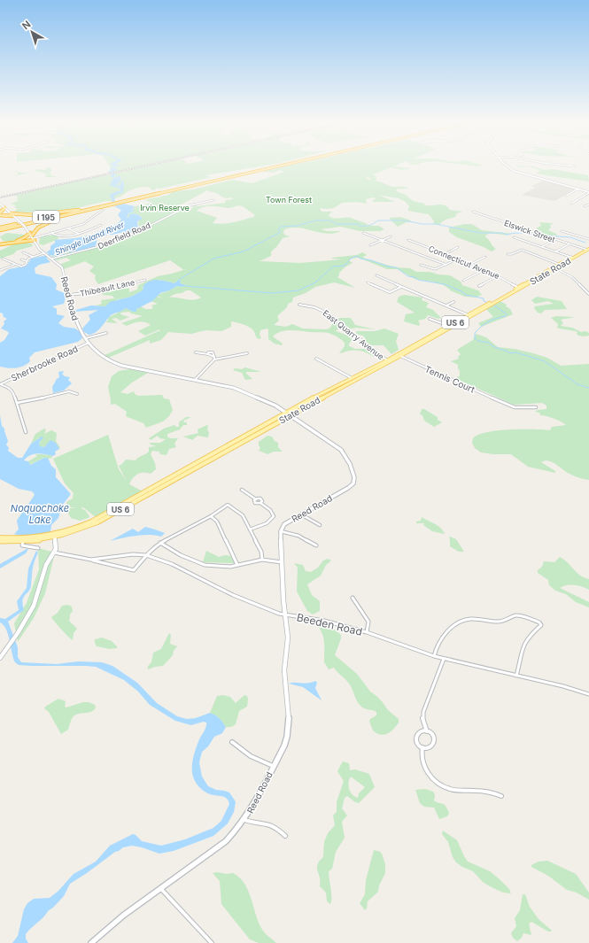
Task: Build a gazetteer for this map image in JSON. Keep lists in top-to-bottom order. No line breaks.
{"streets":{"highway":["I 195"],"main road":["State Road","US 6"],"street":["Elswick Street","Deerfield Road","Connecticut Avenue","Thibeault Lane","Reed Road","East Quarry Avenue","Sherbrooke Road","Tennis Court","Beeden Road"]},"crossings":[["I 195","Reed Road"],["Elswick Street","State Road"],["Deerfield Road","Reed Road"],["Connecticut Avenue","State Road"],["State Road","Reed Road"],["State Road","East Quarry Avenue"],["State Road","Tennis Court"],["Thibeault Lane","Reed Road"],["Reed Road","Sherbrooke Road"],["Reed Road","Beeden Road"]],"water":["Shingle Island River","Noquochoke Lake"],"parks":["Town Forest","Irvin Reserve"],"north":"top left"}
